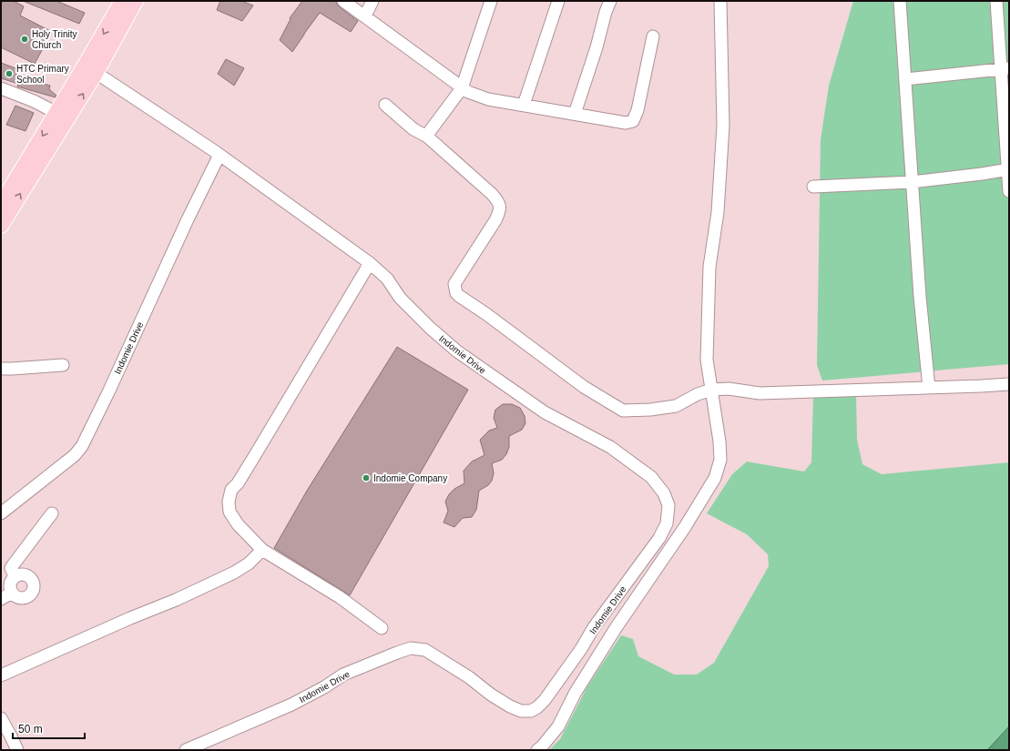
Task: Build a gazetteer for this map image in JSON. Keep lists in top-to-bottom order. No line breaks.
{"streets":{"street":["Indomie Drive"]},"places":["Holy Trinity Church","HTC Primary School","Indomie Company"],"scale_bar":"50 m"}
